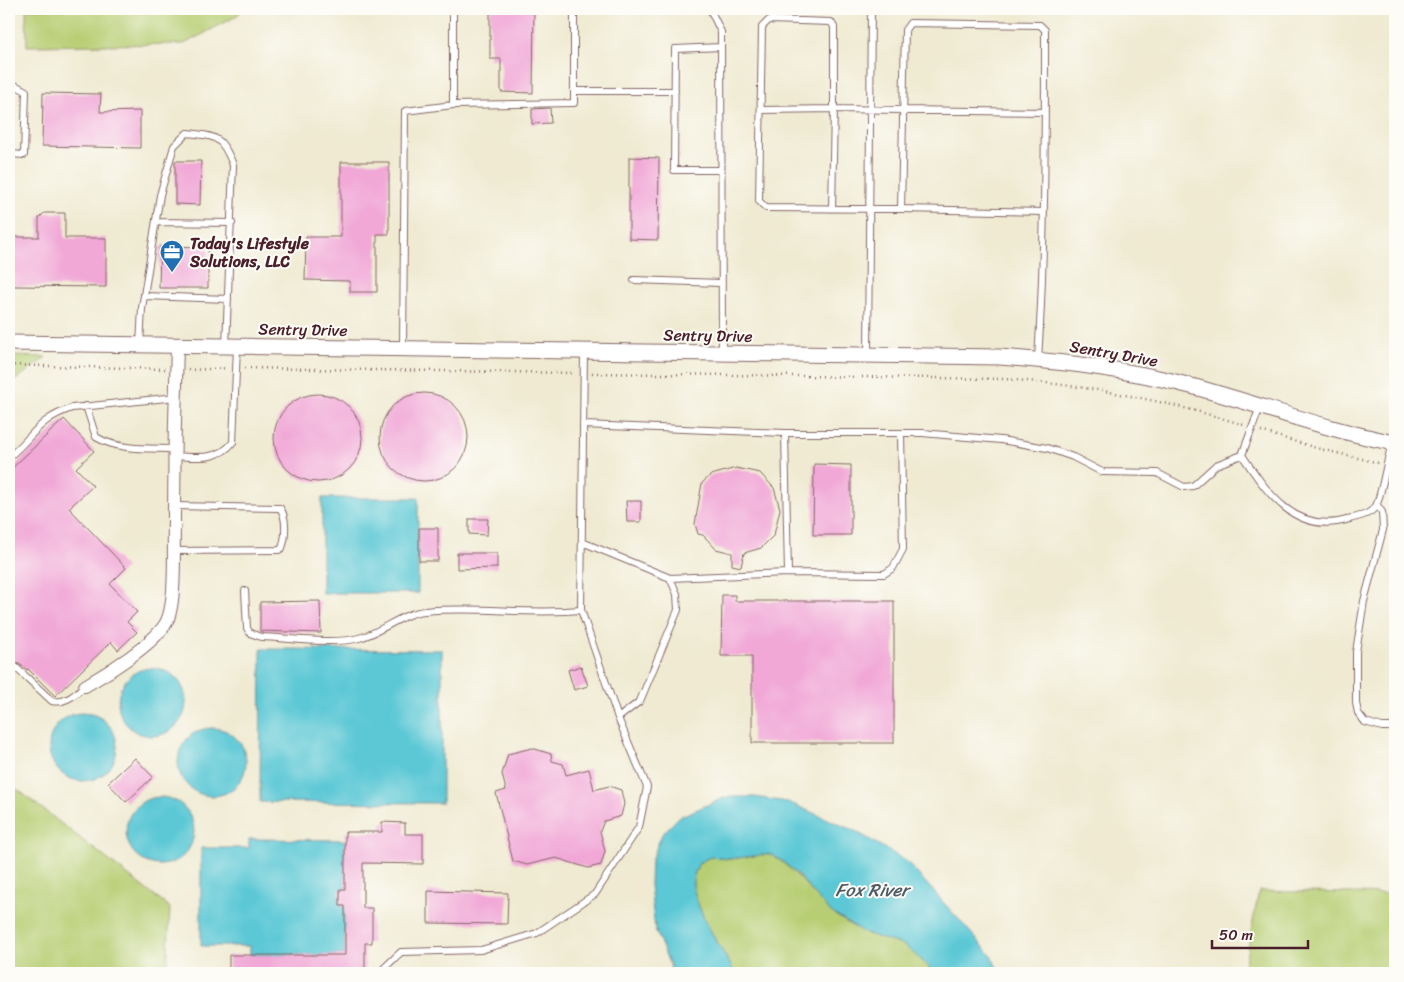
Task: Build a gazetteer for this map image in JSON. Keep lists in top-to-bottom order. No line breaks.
{"streets":{"street":["Sentry Drive"]},"water":["Fox River"],"places":{"office":["Today's Lifestyle Solutions, LLC"]},"scale_bar":"50 m"}
